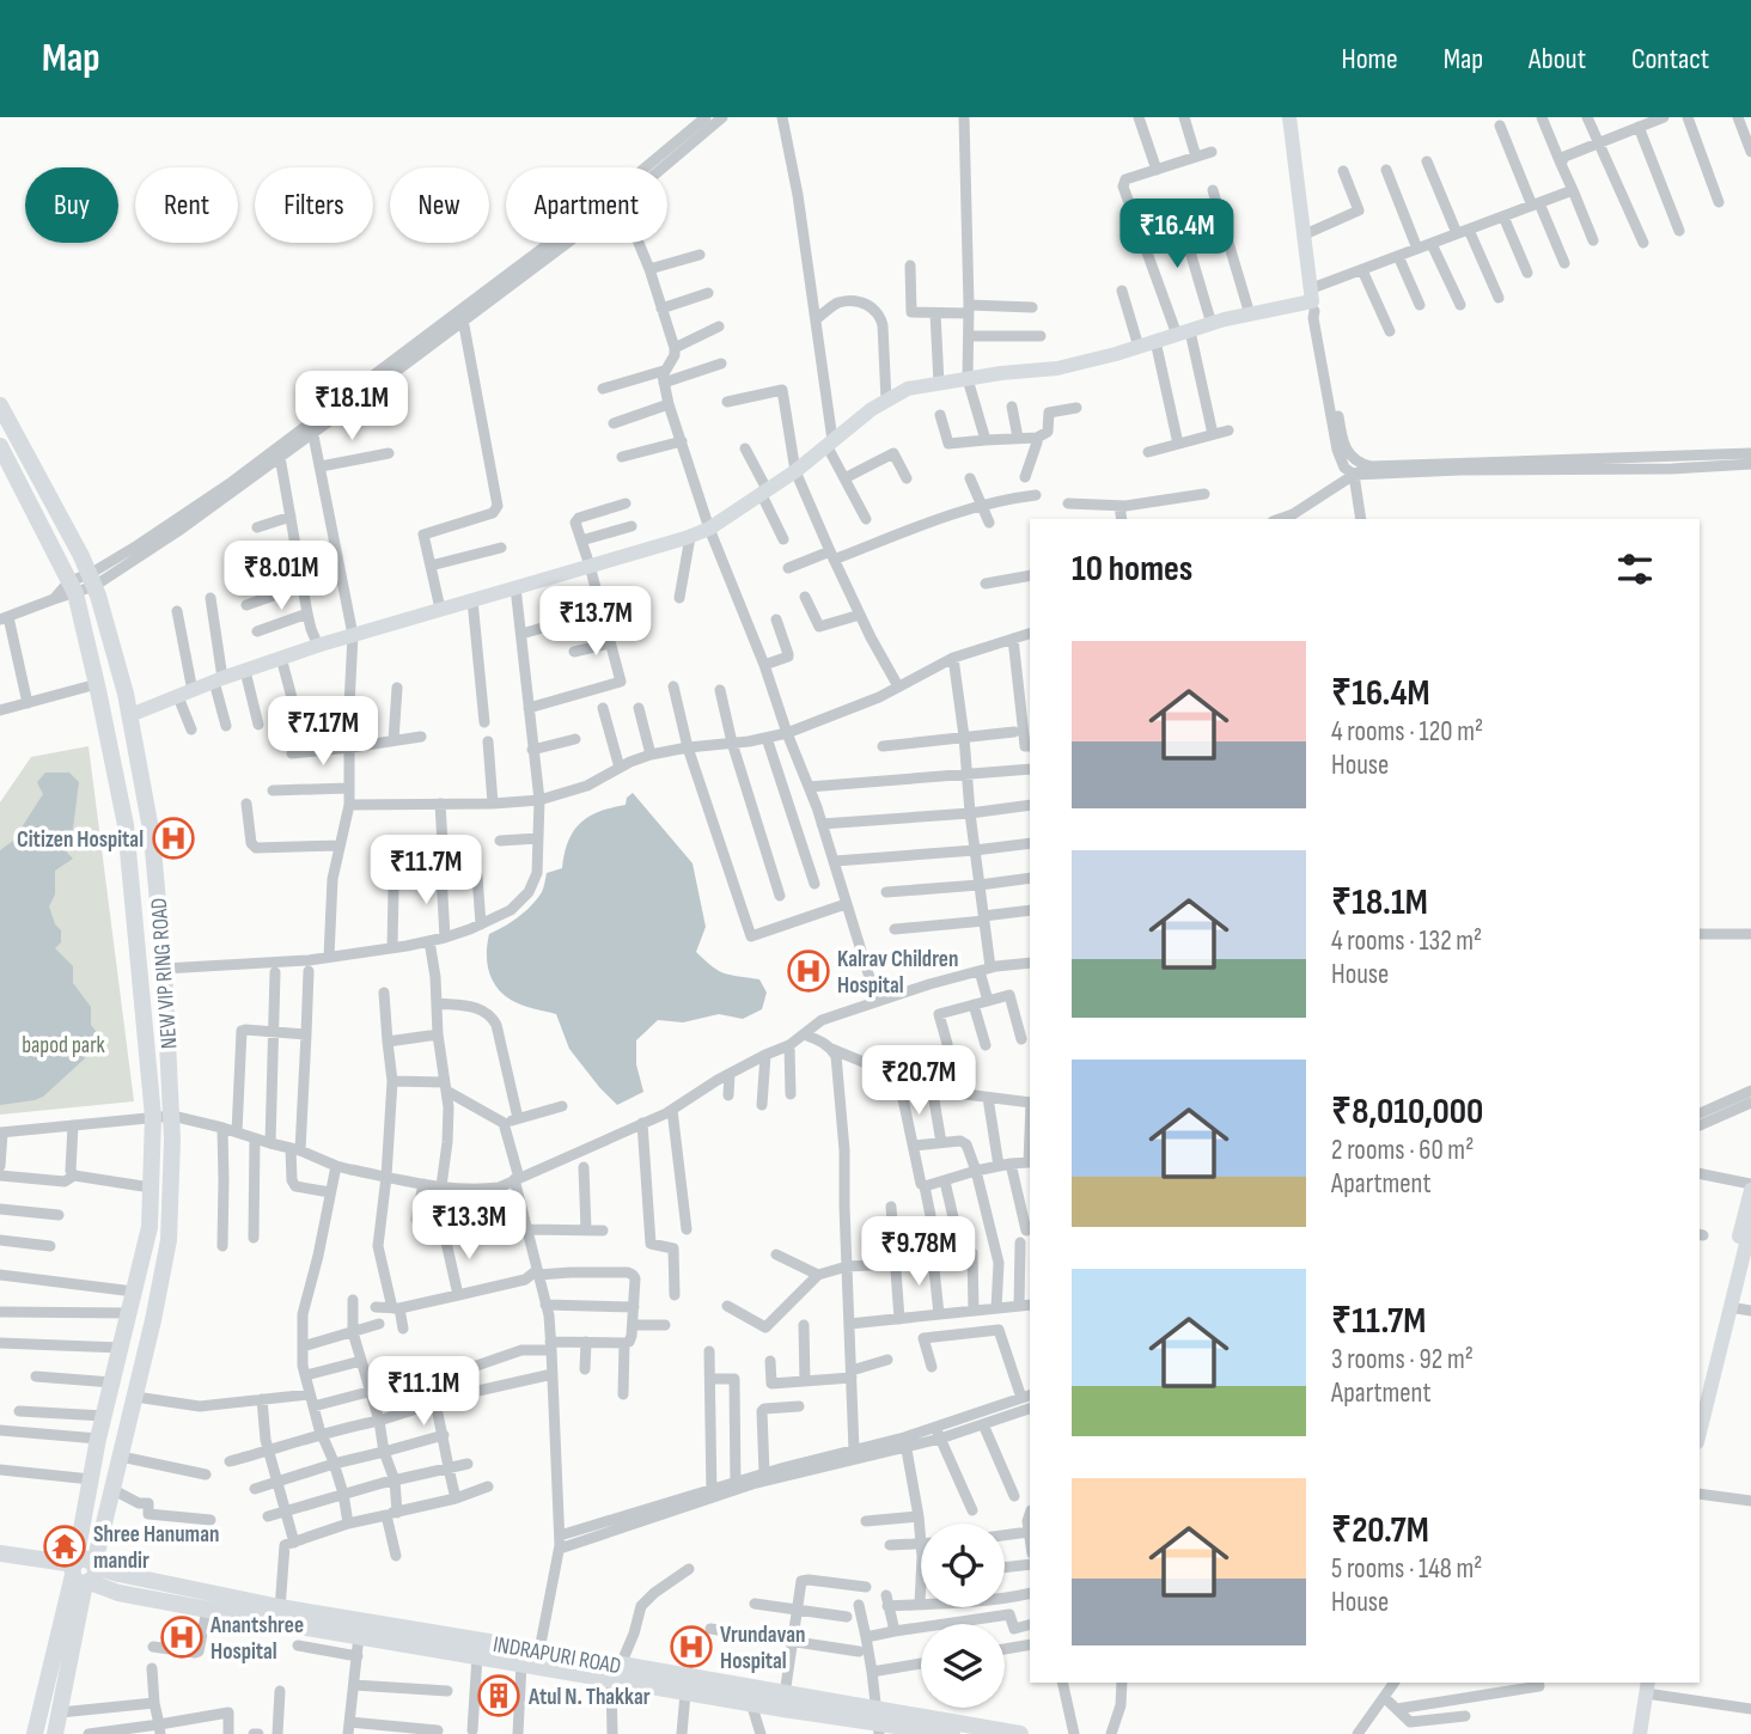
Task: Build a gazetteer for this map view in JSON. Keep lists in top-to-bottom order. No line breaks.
{"streets":{"main road":["NEW VIP RING ROAD","INDRAPURI ROAD"]},"crossings":[["NEW VIP RING ROAD","INDRAPURI ROAD"]],"parks":["bapod park"],"places":{"hospital":["Citizen Hospital","Kalrav Children Hospital","Anantshree Hospital","Vrundavan Hospital"],"temple":["Shree Hanuman mandir"],"building":["Atul N. Thakkar"]},"page":{"header":"Map","nav":["Home","Map","About","Contact"],"chip":["Buy","Rent","Filters","New","Apartment"],"price":["₹16.4M","₹18.1M","₹8.01M","₹13.7M","₹7.17M","₹11.7M","₹20.7M","₹13.3M","₹9.78M","₹11.1M"],"heading":"10 homes","list":[{"name":"₹16.4M","note":"4 rooms · 120 m² · House"},{"name":"₹18.1M","note":"4 rooms · 132 m² · House"},{"name":"₹8,010,000","note":"2 rooms · 60 m² · Apartment"},{"name":"₹11.7M","note":"3 rooms · 92 m² · Apartment"},{"name":"₹20.7M","note":"5 rooms · 148 m² · House"}]}}
